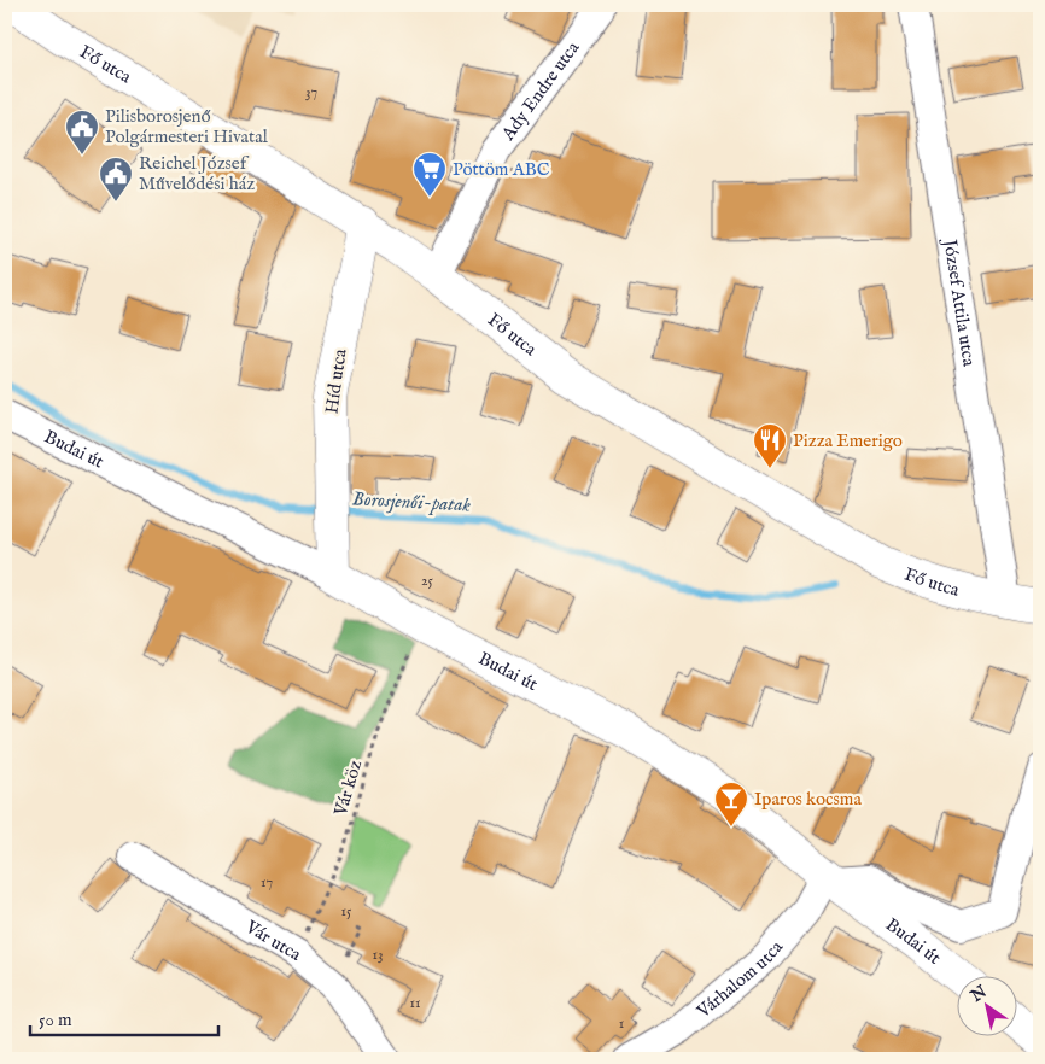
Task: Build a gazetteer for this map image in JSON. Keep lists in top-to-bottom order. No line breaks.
{"streets":{"street":["Fő utca","Ady Endre utca","József Attila utca","Híd utca","Budai út","Vár utca","Várhalom utca"],"path":["Vár köz"]},"crossings":[["Fő utca","Ady Endre utca"],["Fő utca","József Attila utca"],["Fő utca","Híd utca"],["Híd utca","Budai út"],["Budai út","Vár köz"],["Budai út","Várhalom utca"],["Vár köz","Vár utca"]],"water":["Borosjenői-patak"],"places":{"public building":["Pilisborosjenő Polgármesteri Hivatal","Reichel József Művelődési ház"],"supermarket":["Pöttöm ABC"],"restaurant":["Pizza Emerigo"],"bar":["Iparos kocsma"]},"house_numbers":["37","25","17","15","13","11","1"],"scale_bar":"50 m","north":"top left"}
